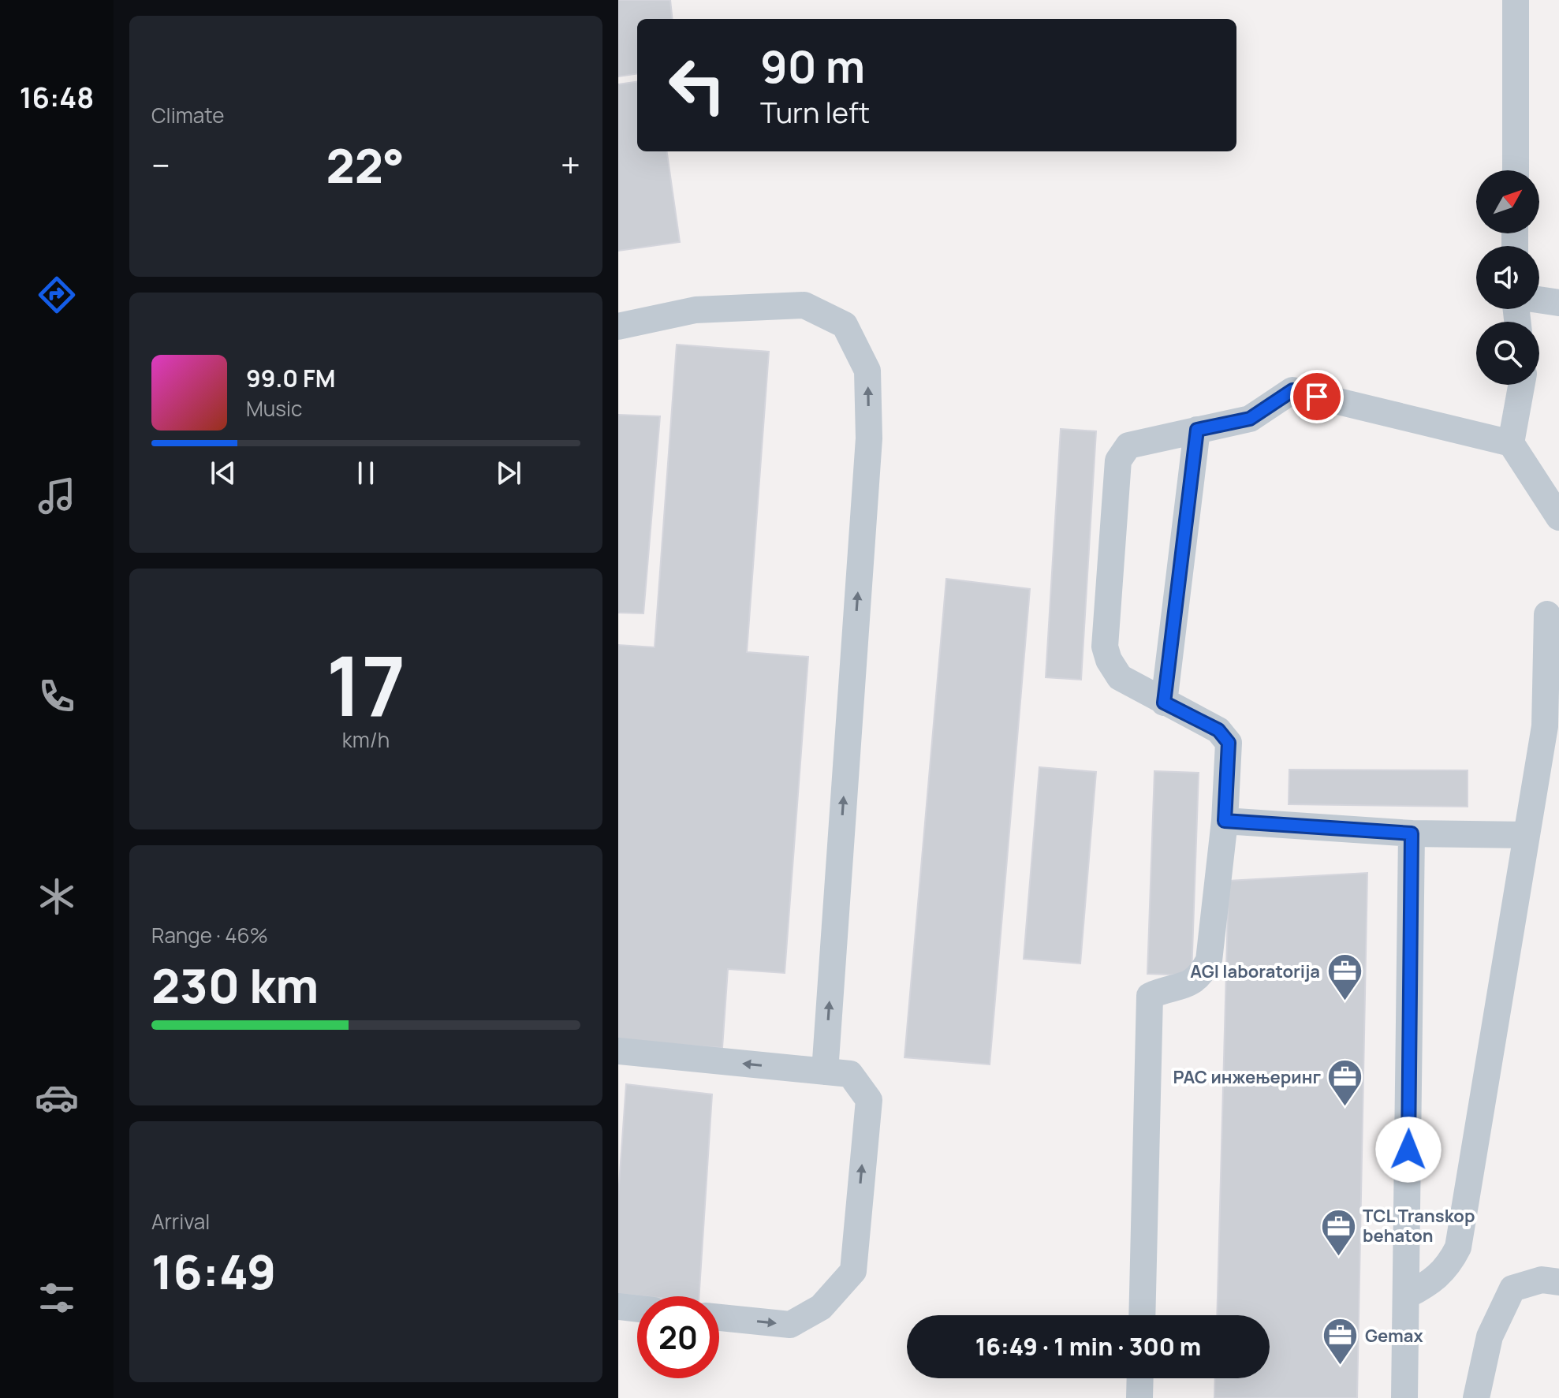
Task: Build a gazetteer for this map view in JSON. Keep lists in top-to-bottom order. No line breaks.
{"places":{"office":["AGI laboratorija","РАС инжењеринг","TCL Transkop behaton","Gemax"]},"north":"top right","page":{"tabs":"16:48","tile":["Climate",["17","km/h"],["Range · 46%","230 km"],["Arrival","16:49"]],"turn":["90 m","Turn left"],"heat":["−","22°","+"],"song":["99.0 FM","Music"],"limit":"20","trip":"16:49 · 1 min · 300 m"}}
